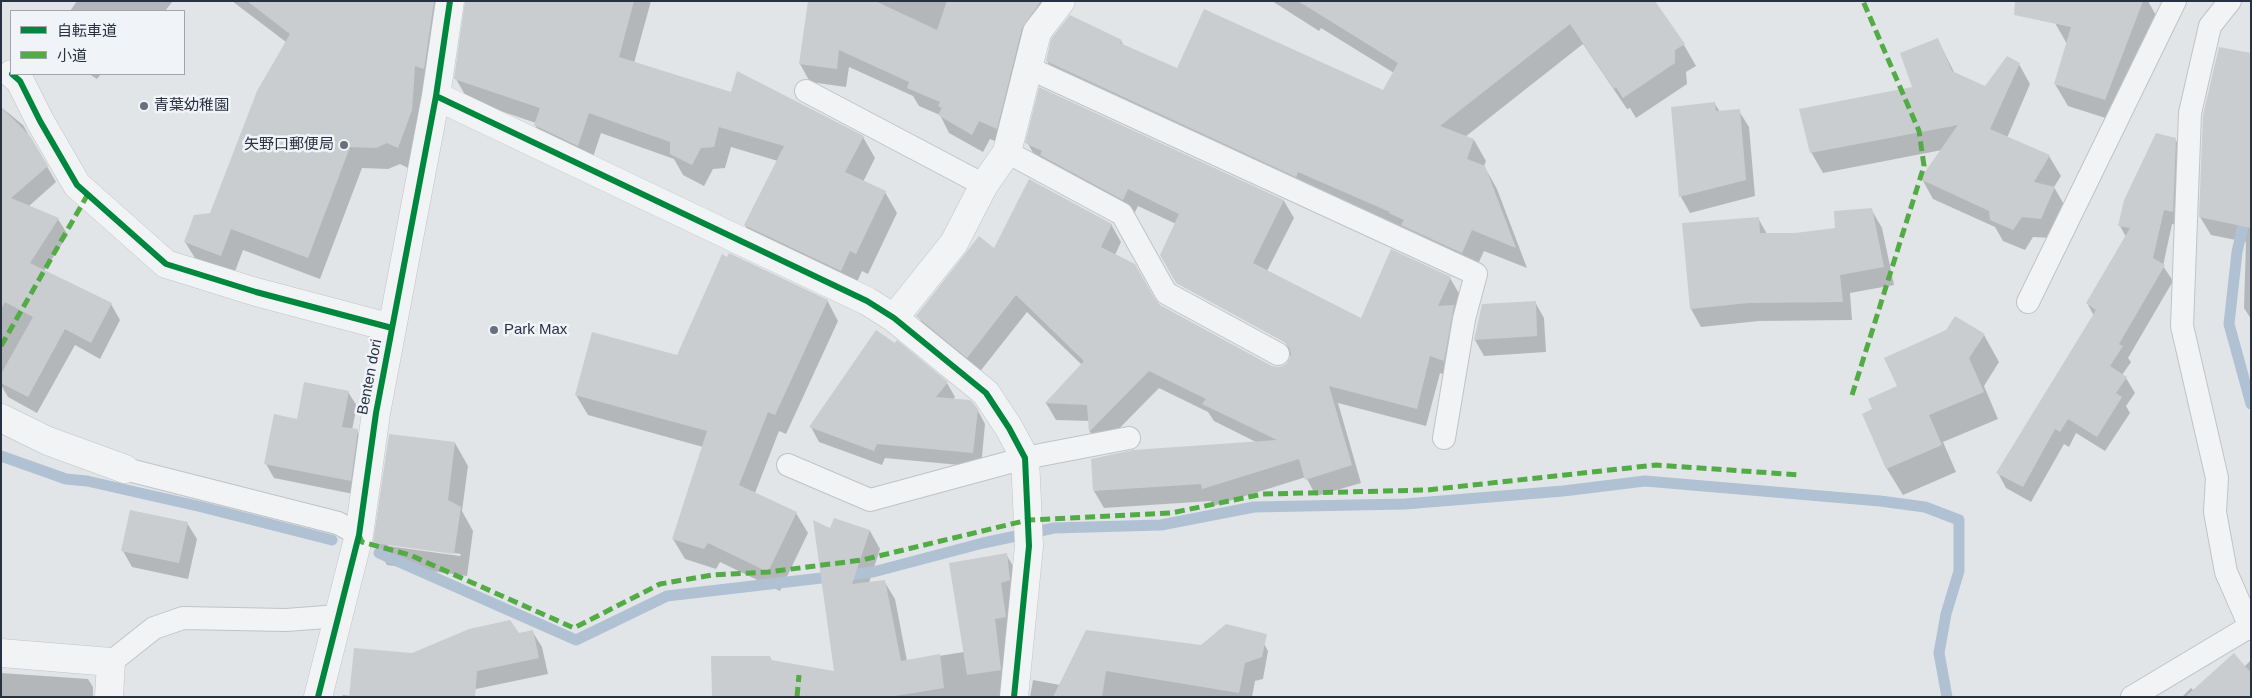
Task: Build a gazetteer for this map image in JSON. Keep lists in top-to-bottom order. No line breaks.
{"streets":{"street":["Benten dori"]},"places":["青葉幼稚園","矢野口郵便局","Park Max"],"legend":["自転車道","小道"]}
